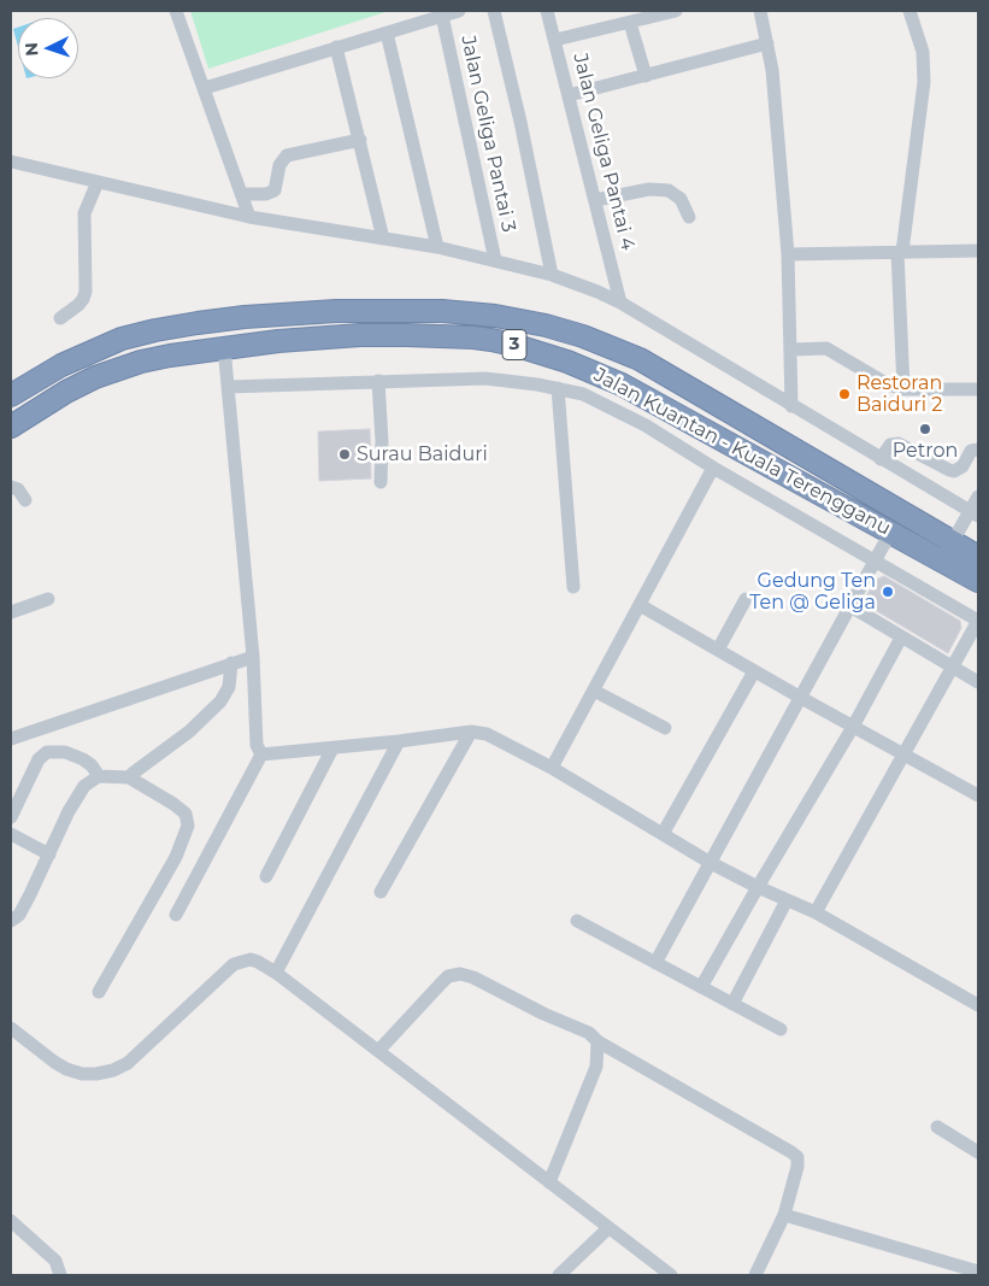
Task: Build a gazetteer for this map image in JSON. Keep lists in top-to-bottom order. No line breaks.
{"streets":{"highway":["3","Jalan Kuantan - Kuala Terengganu"],"street":["Jalan Geliga Pantai 3","Jalan Geliga Pantai 4"]},"places":["Restoran Baiduri 2","Petron","Surau Baiduri","Gedung Ten Ten @ Geliga"],"north":"left"}
